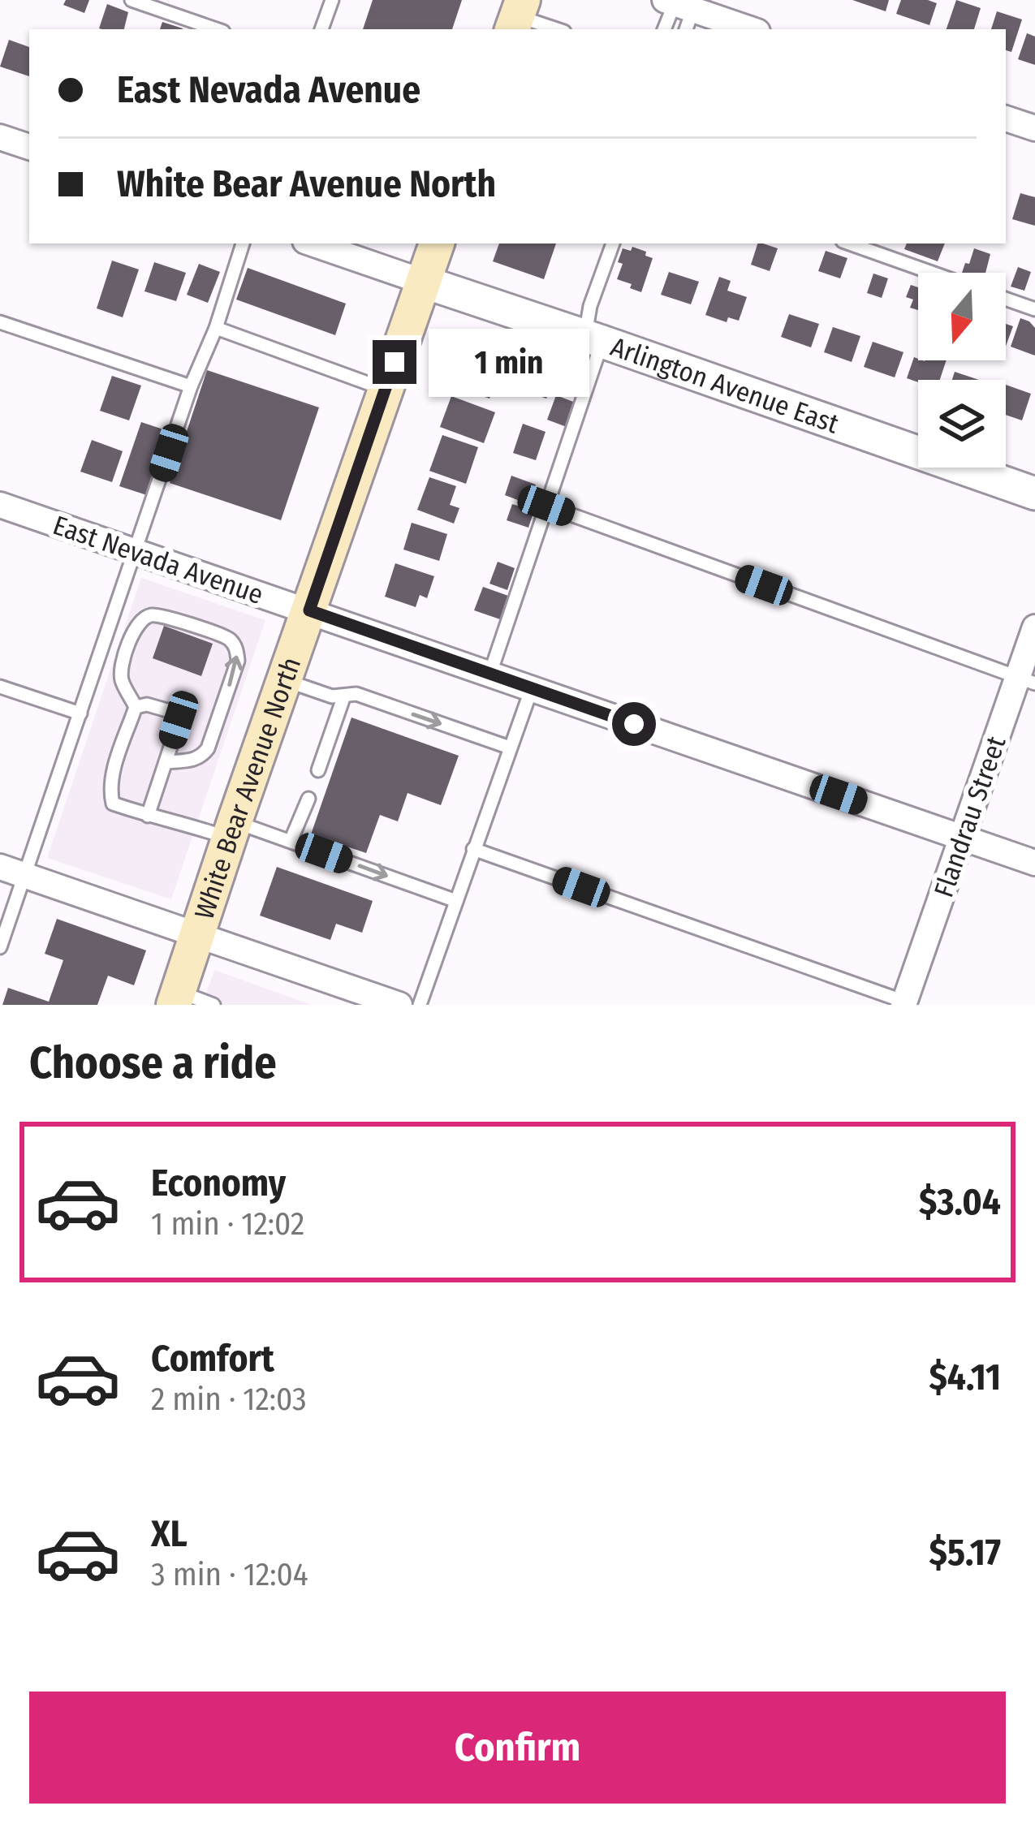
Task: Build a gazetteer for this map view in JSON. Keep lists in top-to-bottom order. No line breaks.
{"streets":{"main road":["White Bear Avenue North"],"street":["Arlington Avenue East","East Nevada Avenue","Flandrau Street"]},"crossings":[["Arlington Avenue East","White Bear Avenue North"],["East Nevada Avenue","White Bear Avenue North"],["East Nevada Avenue","Flandrau Street"]],"north":"bottom","page":{"banner":["East Nevada Avenue","White Bear Avenue North"],"bubble":"1 min","heading":"Choose a ride","list":[{"name":"Economy","note":"1 min · 12:02","value":"$3.04"},{"name":"Comfort","note":"2 min · 12:03","value":"$4.11"},{"name":"XL","note":"3 min · 12:04","value":"$5.17"}],"buttons":"Confirm"}}
